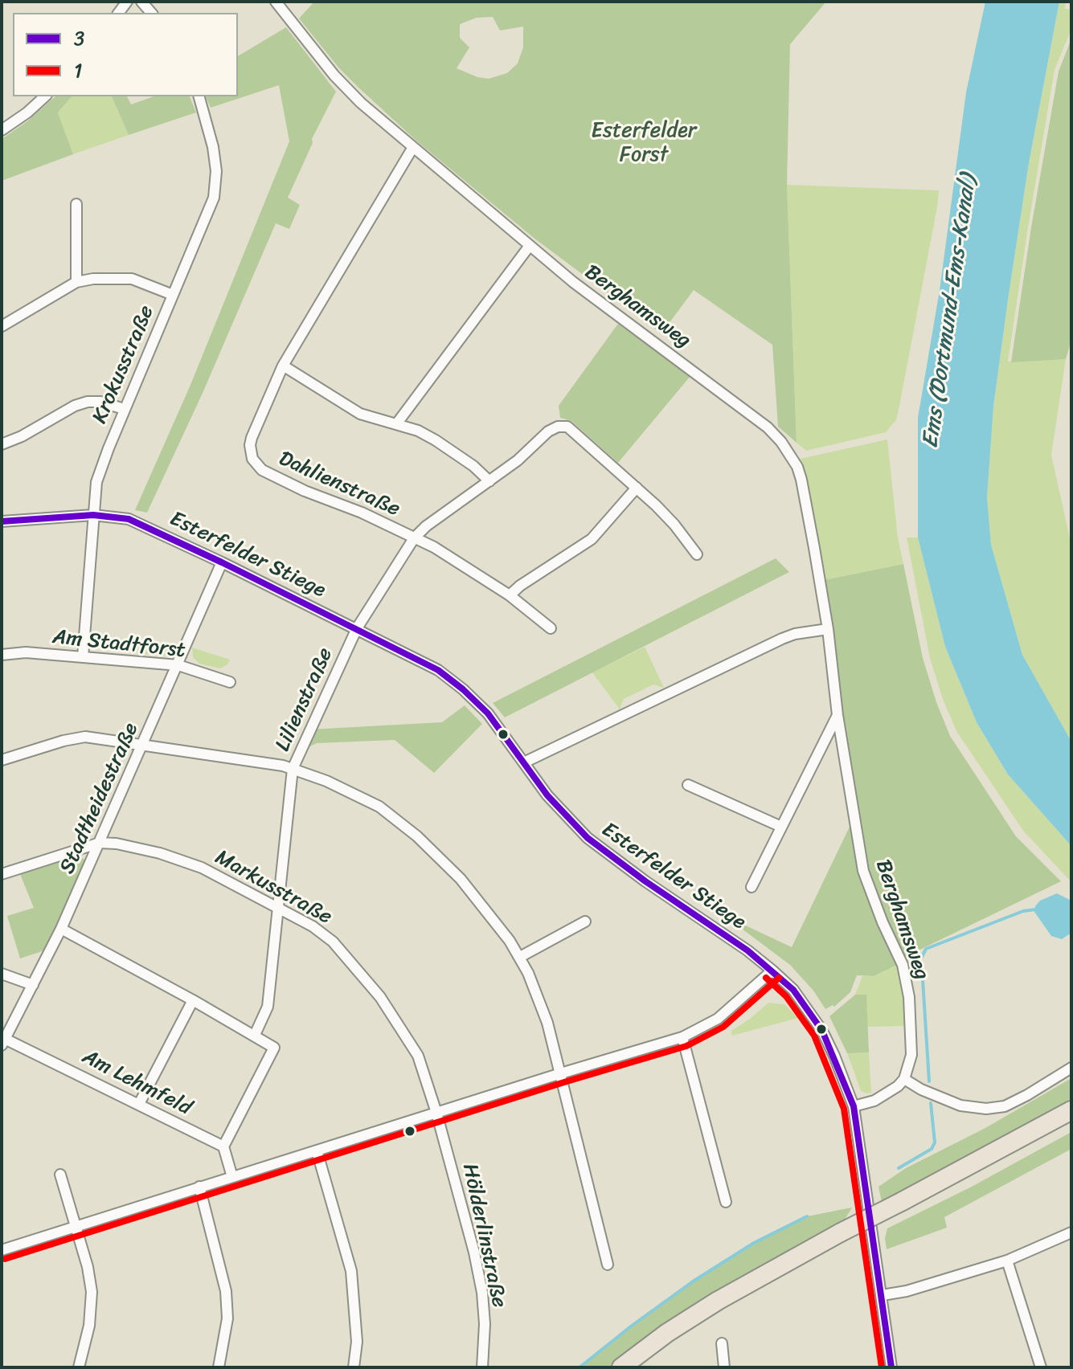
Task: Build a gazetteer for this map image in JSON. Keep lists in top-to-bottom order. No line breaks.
{"streets":{"street":["Berghamsweg","Krokusstraße","Dahlienstraße","Esterfelder Stiege","Am Stadtforst","Lilienstraße","Stadtheidestraße","Markusstraße","Am Lehmfeld","Hölderlinstraße"]},"crossings":[["Berghamsweg","Dahlienstraße"],["Krokusstraße","Esterfelder Stiege"],["Krokusstraße","Am Stadtforst"],["Dahlienstraße","Lilienstraße"],["Esterfelder Stiege","Lilienstraße"],["Esterfelder Stiege","Stadtheidestraße"],["Am Stadtforst","Stadtheidestraße"],["Lilienstraße","Markusstraße"],["Stadtheidestraße","Markusstraße"],["Stadtheidestraße","Am Lehmfeld"],["Markusstraße","Hölderlinstraße"]],"water":["Ems (Dortmund-Ems-Kanal)"],"parks":["Esterfelder Forst"],"lines":["transit line 3","transit line 1"],"legend":["3","1"]}
